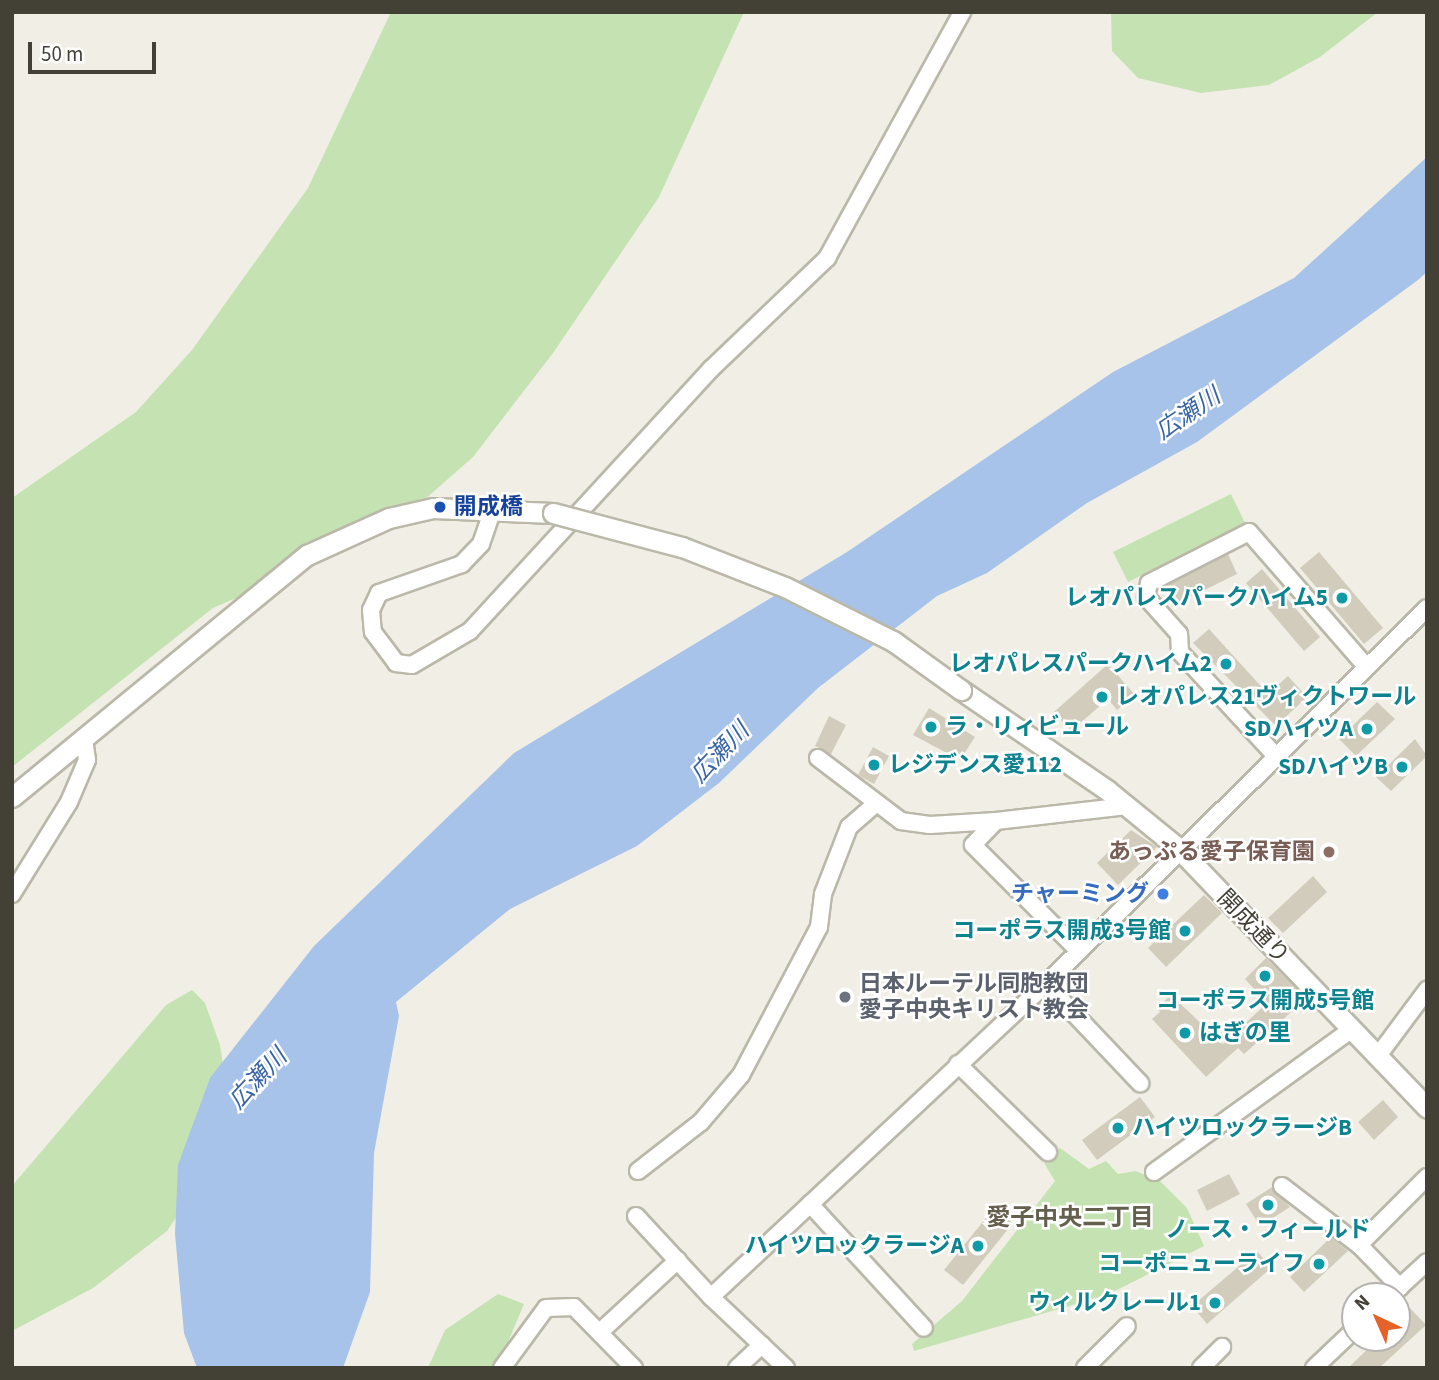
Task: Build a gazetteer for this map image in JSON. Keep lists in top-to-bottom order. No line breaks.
{"streets":{"street":["開成通り"]},"districts":["愛子中央二丁目"],"water":["広瀬川"],"places":["開成橋","レオパレスパークハイム5","レオパレスパークハイム2","レオパレス21ヴィクトワール","ラ・リィビュール","SDハイツA","レジデンス愛112","SDハイツB","あっぷる愛子保育園","チャーミング","コーポラス開成3号館","コーポラス開成5号館","日本ルーテル同胞教団 愛子中央キリスト教会","はぎの里","ハイツロックラージB","ノース・フィールド","ハイツロックラージA","コーポニューライフ","ウィルクレール1"],"scale_bar":"50 m","north":"top left"}
